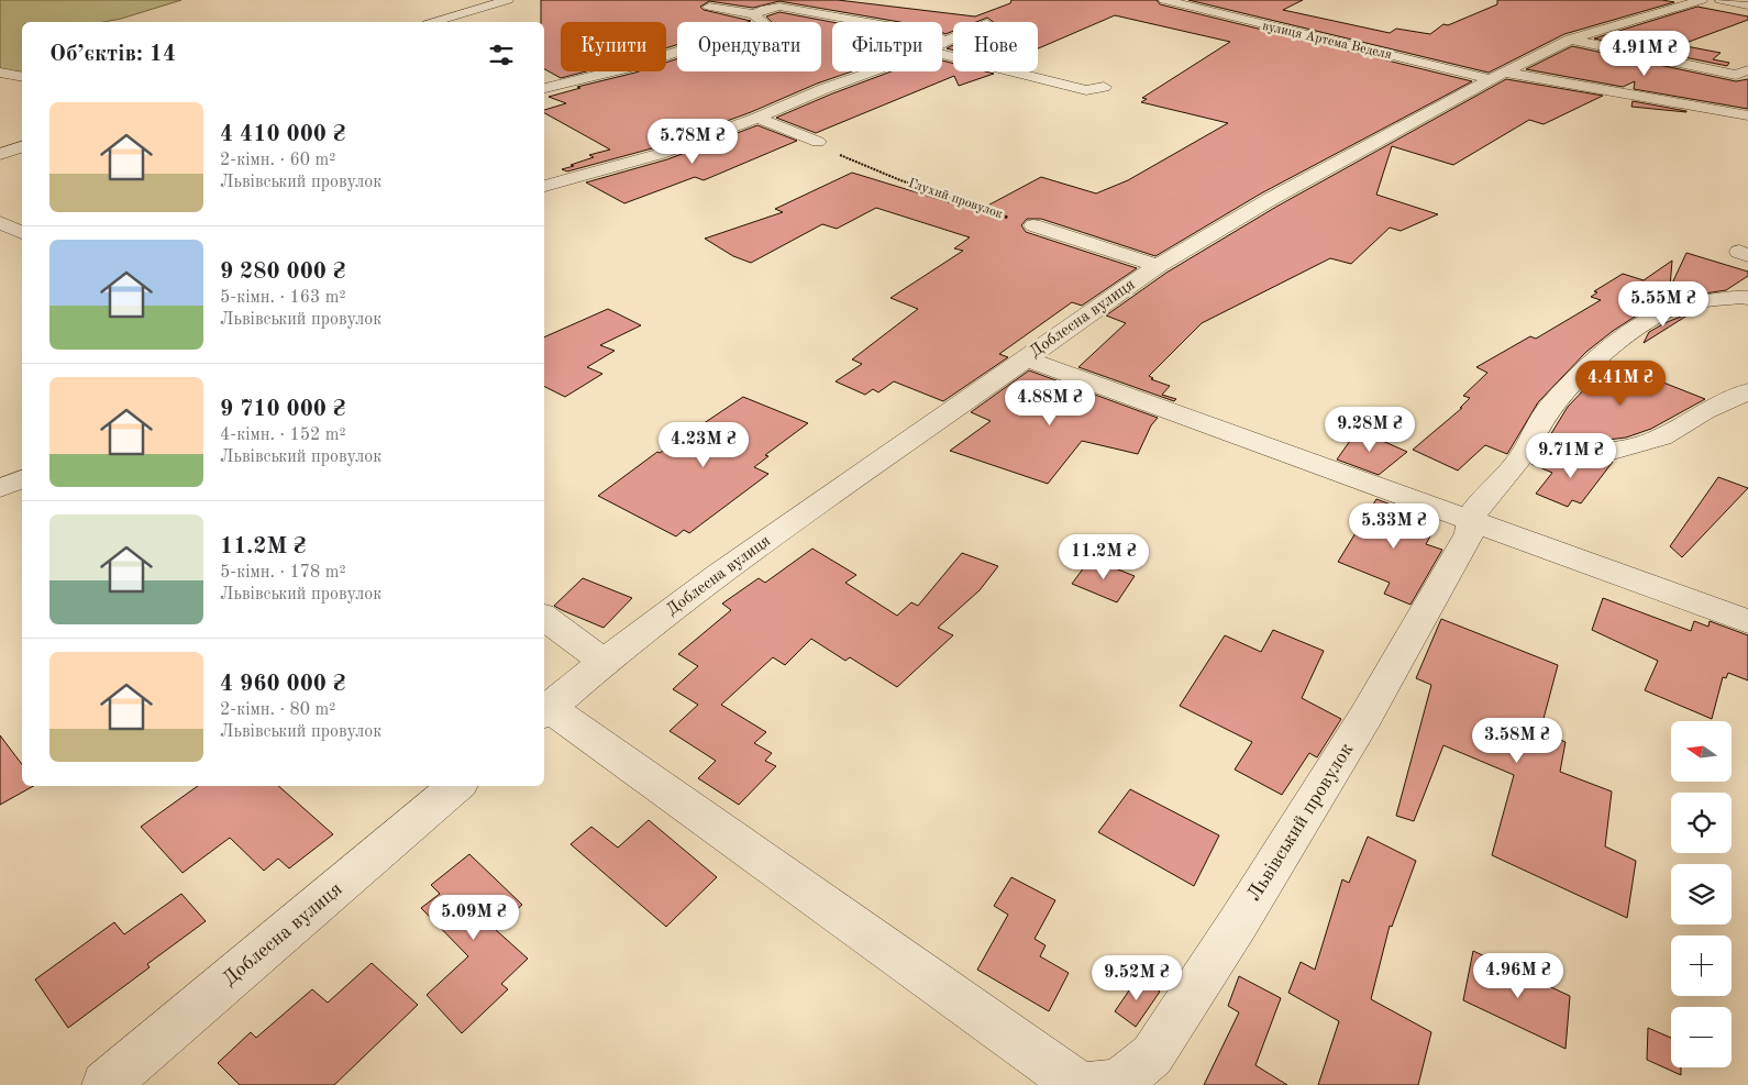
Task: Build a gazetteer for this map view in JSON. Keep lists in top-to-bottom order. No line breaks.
{"streets":{"street":["вулиця Артема Веделя","Доблесна вулиця","Львівський провулок"],"path":["Глухий провулок"]},"crossings":[["вулиця Артема Веделя","Доблесна вулиця"]],"north":"left","page":{"chip":["Купити","Орендувати","Фільтри","Нове"],"heading":"Об’єктів: 14","price":["4.91M ₴","5.78M ₴","5.55M ₴","4.41M ₴","4.88M ₴","9.28M ₴","4.23M ₴","9.71M ₴","5.33M ₴","11.2M ₴","3.58M ₴","5.09M ₴","4.96M ₴","9.52M ₴"],"list":[{"name":"4 410 000 ₴","note":"2-кімн. · 60 m² · Львівський провулок"},{"name":"9 280 000 ₴","note":"5-кімн. · 163 m² · Львівський провулок"},{"name":"9 710 000 ₴","note":"4-кімн. · 152 m² · Львівський провулок"},{"name":"11.2M ₴","note":"5-кімн. · 178 m² · Львівський провулок"},{"name":"4 960 000 ₴","note":"2-кімн. · 80 m² · Львівський провулок"}],"map_buttons":["+","−"]}}
